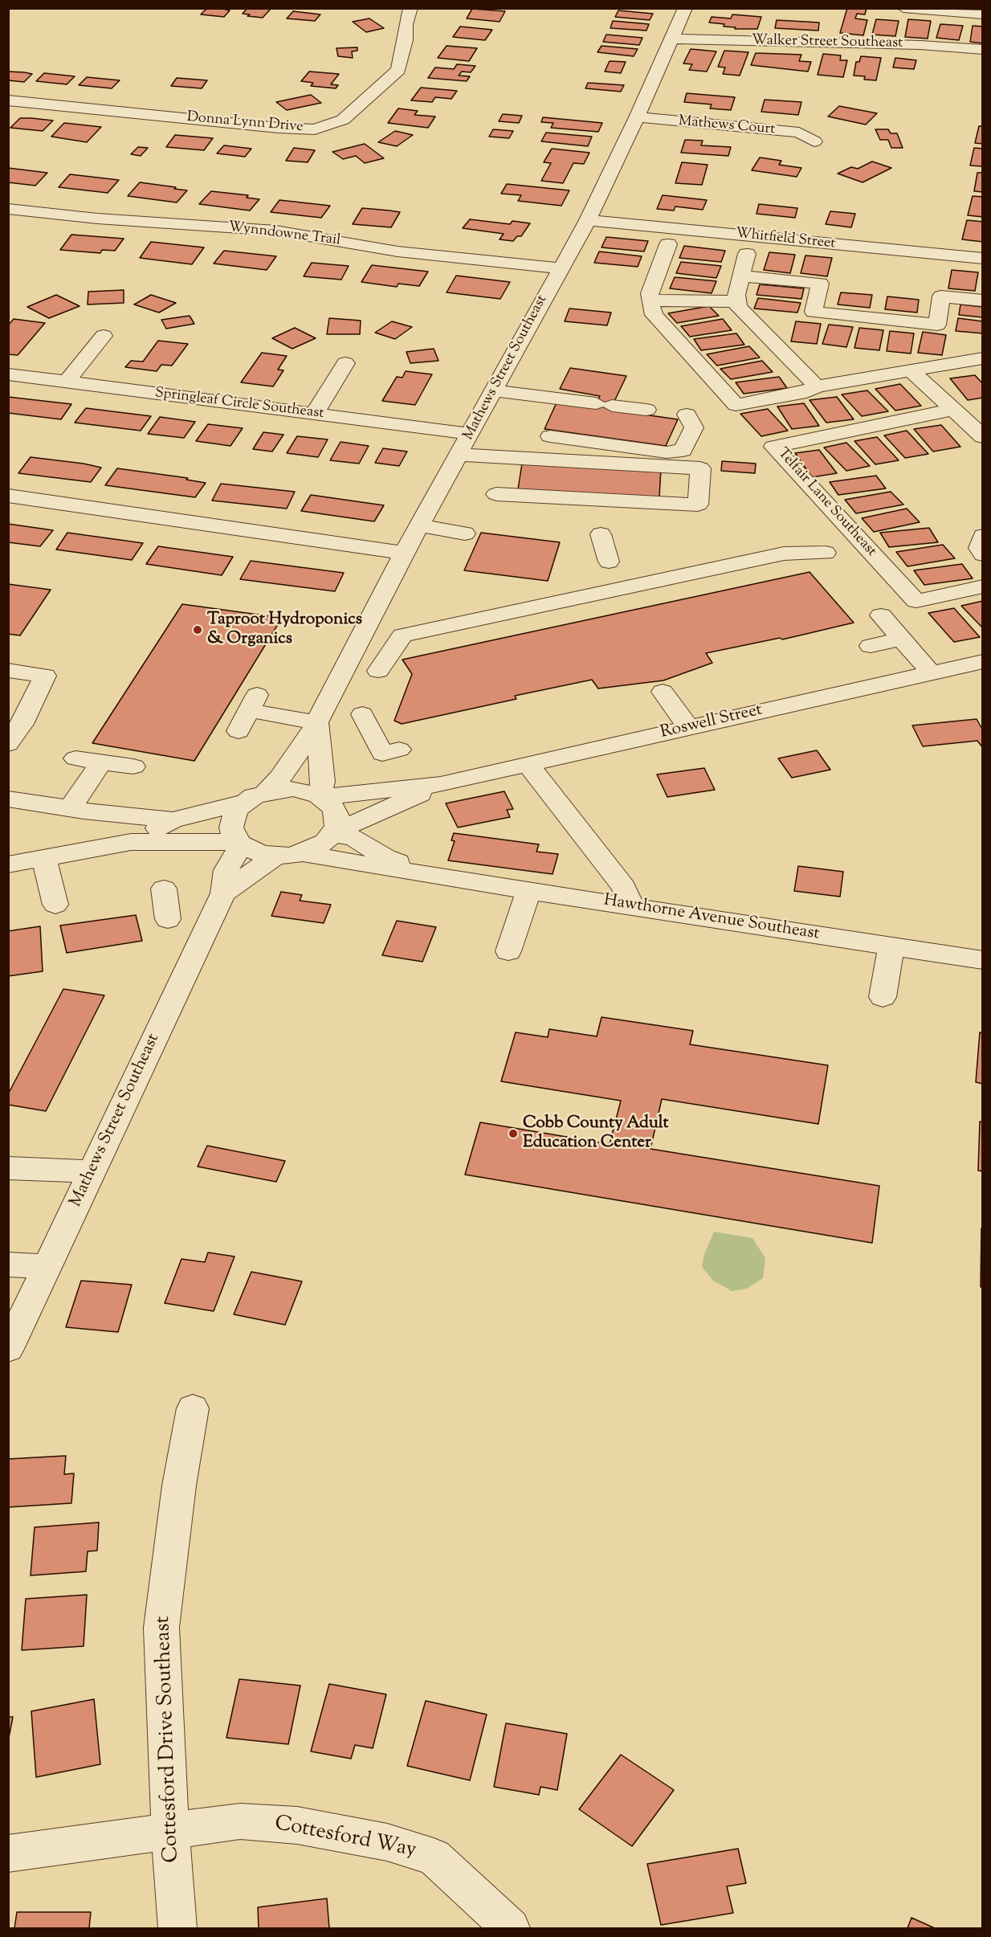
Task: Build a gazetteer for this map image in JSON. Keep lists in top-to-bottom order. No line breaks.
{"streets":{"street":["Walker Street Southeast","Donna Lynn Drive","Mathews Court","Wynndowne Trail","Whitfield Street","Mathews Street Southeast","Springleaf Circle Southeast","Telfair Lane Southeast","Roswell Street","Hawthorne Avenue Southeast","Cottesford Drive Southeast","Cottesford Way"]},"crossings":[["Walker Street Southeast","Mathews Street Southeast"],["Mathews Court","Mathews Street Southeast"],["Wynndowne Trail","Mathews Street Southeast"],["Whitfield Street","Mathews Street Southeast"],["Mathews Street Southeast","Springleaf Circle Southeast"],["Mathews Street Southeast","Roswell Street"],["Mathews Street Southeast","Hawthorne Avenue Southeast"],["Roswell Street","Hawthorne Avenue Southeast"],["Cottesford Drive Southeast","Cottesford Way"]],"places":["Taproot Hydroponics & Organics","Cobb County Adult Education Center"]}
